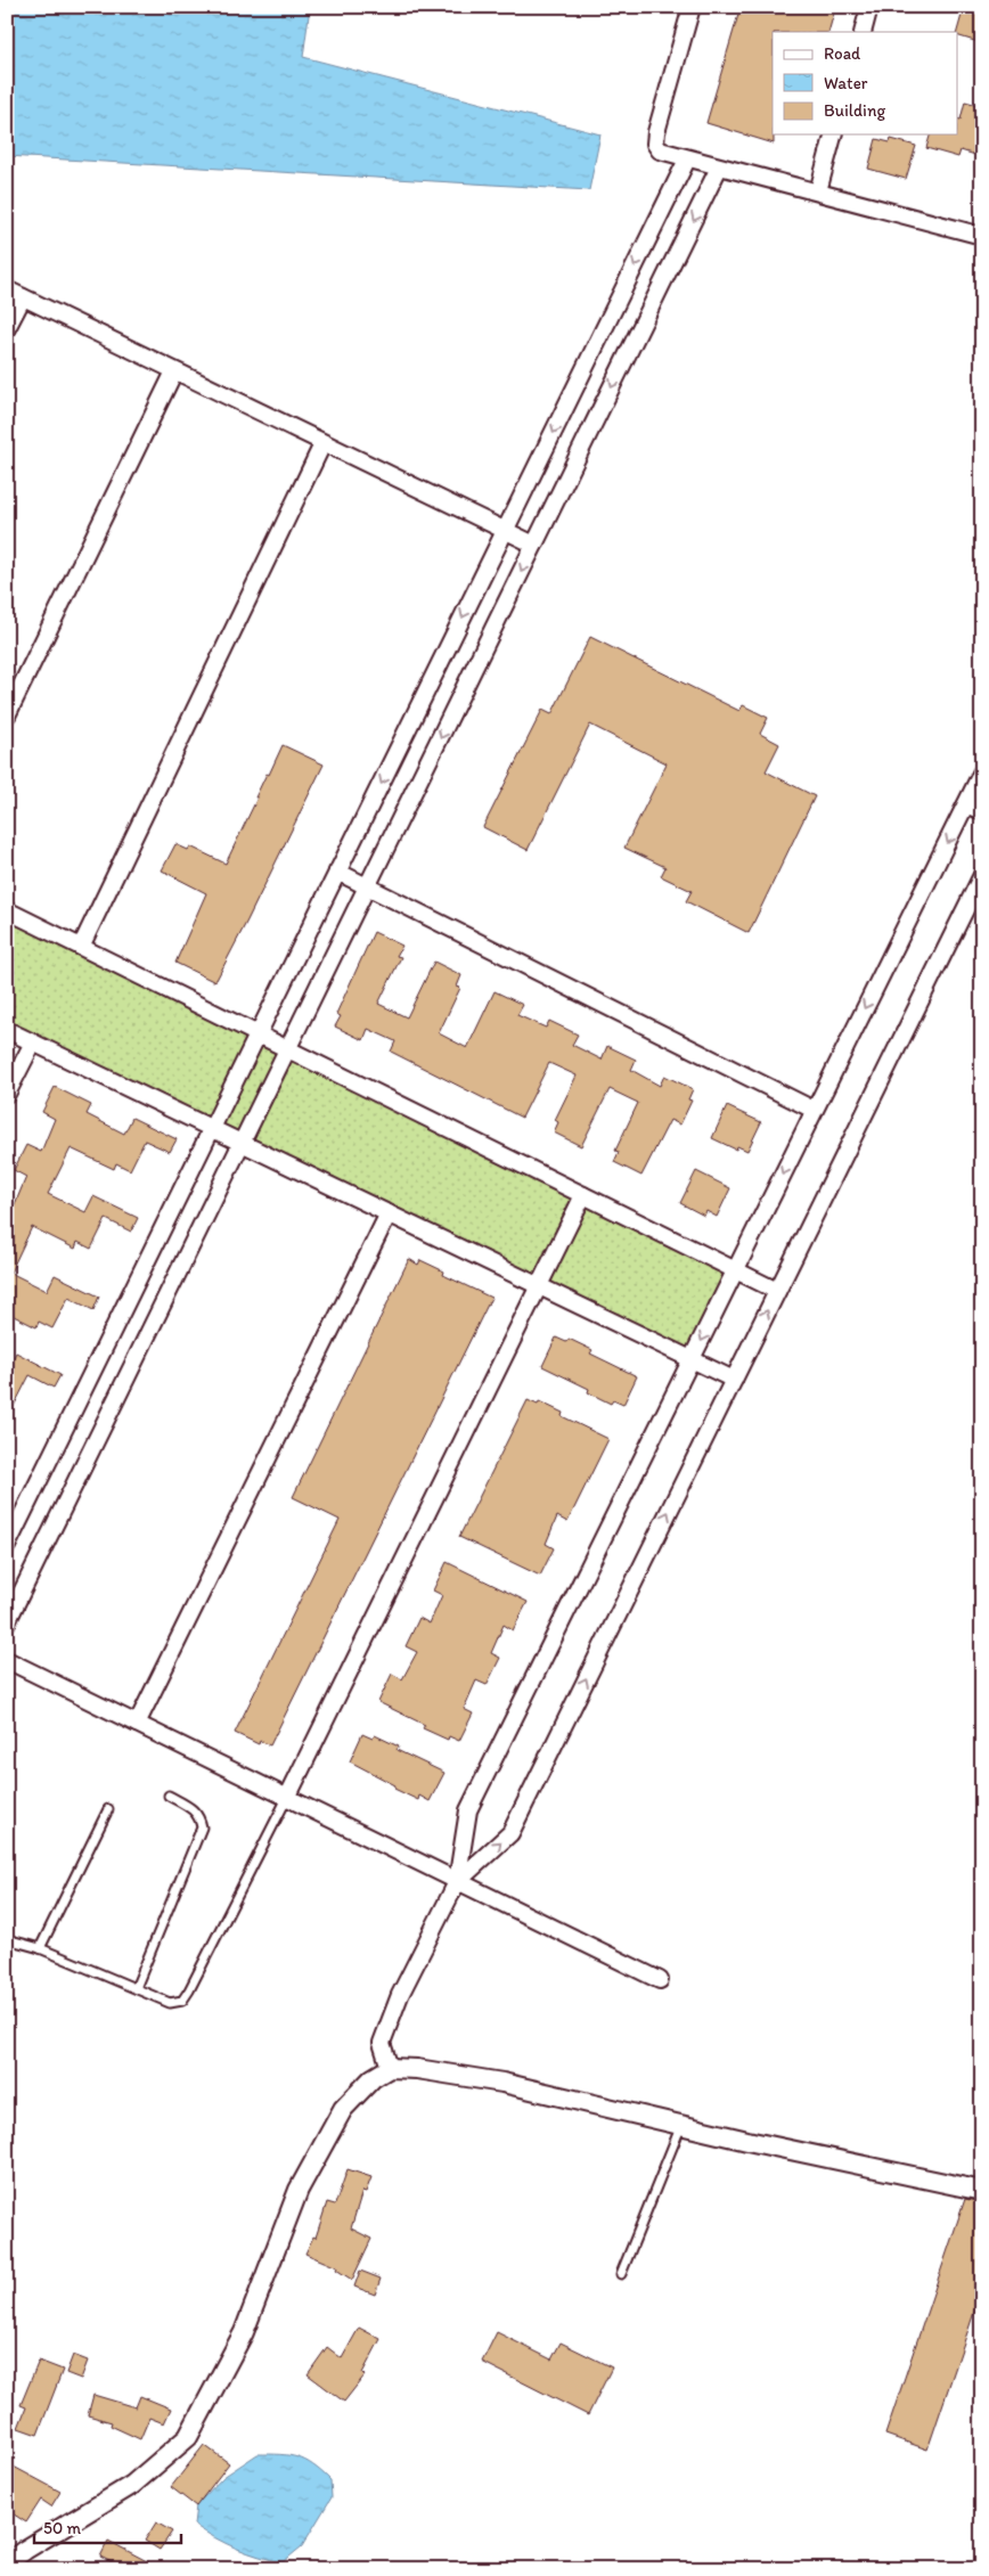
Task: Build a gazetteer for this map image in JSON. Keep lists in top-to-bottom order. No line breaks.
{"legend":["Road","Water","Building"],"scale_bar":"50 m"}
